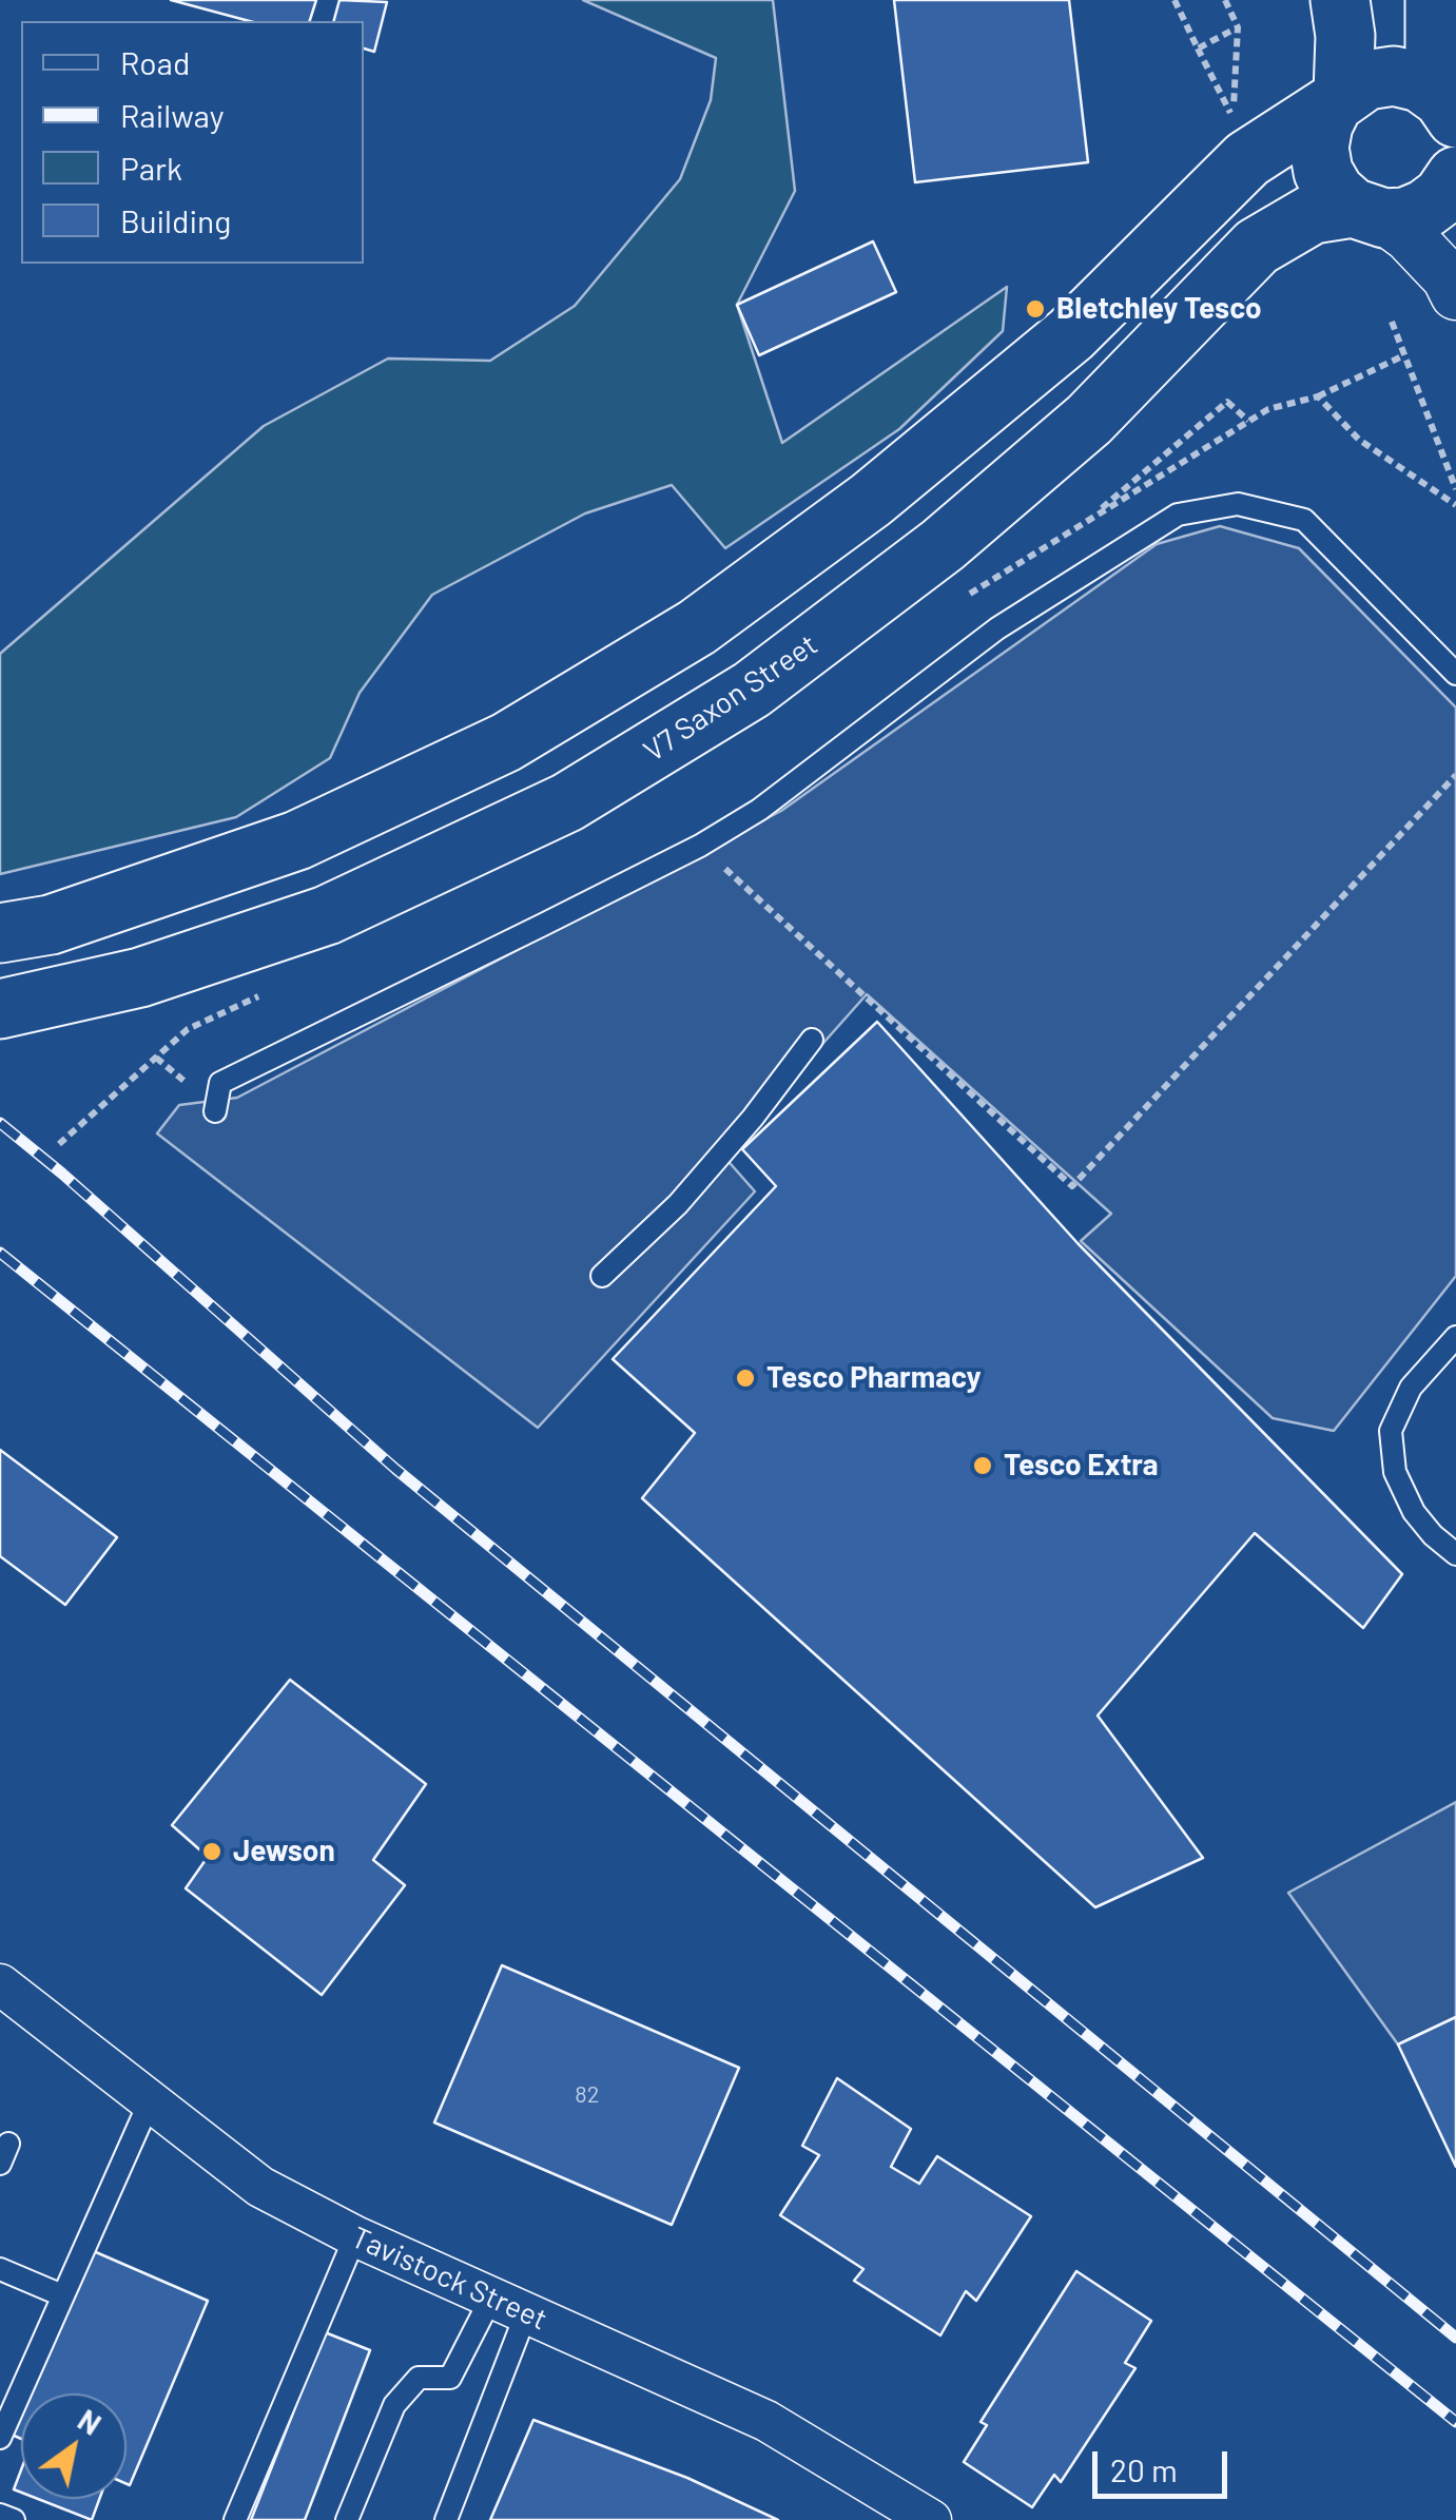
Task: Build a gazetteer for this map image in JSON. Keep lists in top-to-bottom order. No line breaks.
{"streets":{"main road":["V7 Saxon Street"],"street":["Tavistock Street"]},"places":["Bletchley Tesco","Tesco Pharmacy","Tesco Extra","Jewson"],"house_numbers":["82"],"legend":["Road","Railway","Park","Building"],"scale_bar":"20 m","north":"top right"}
